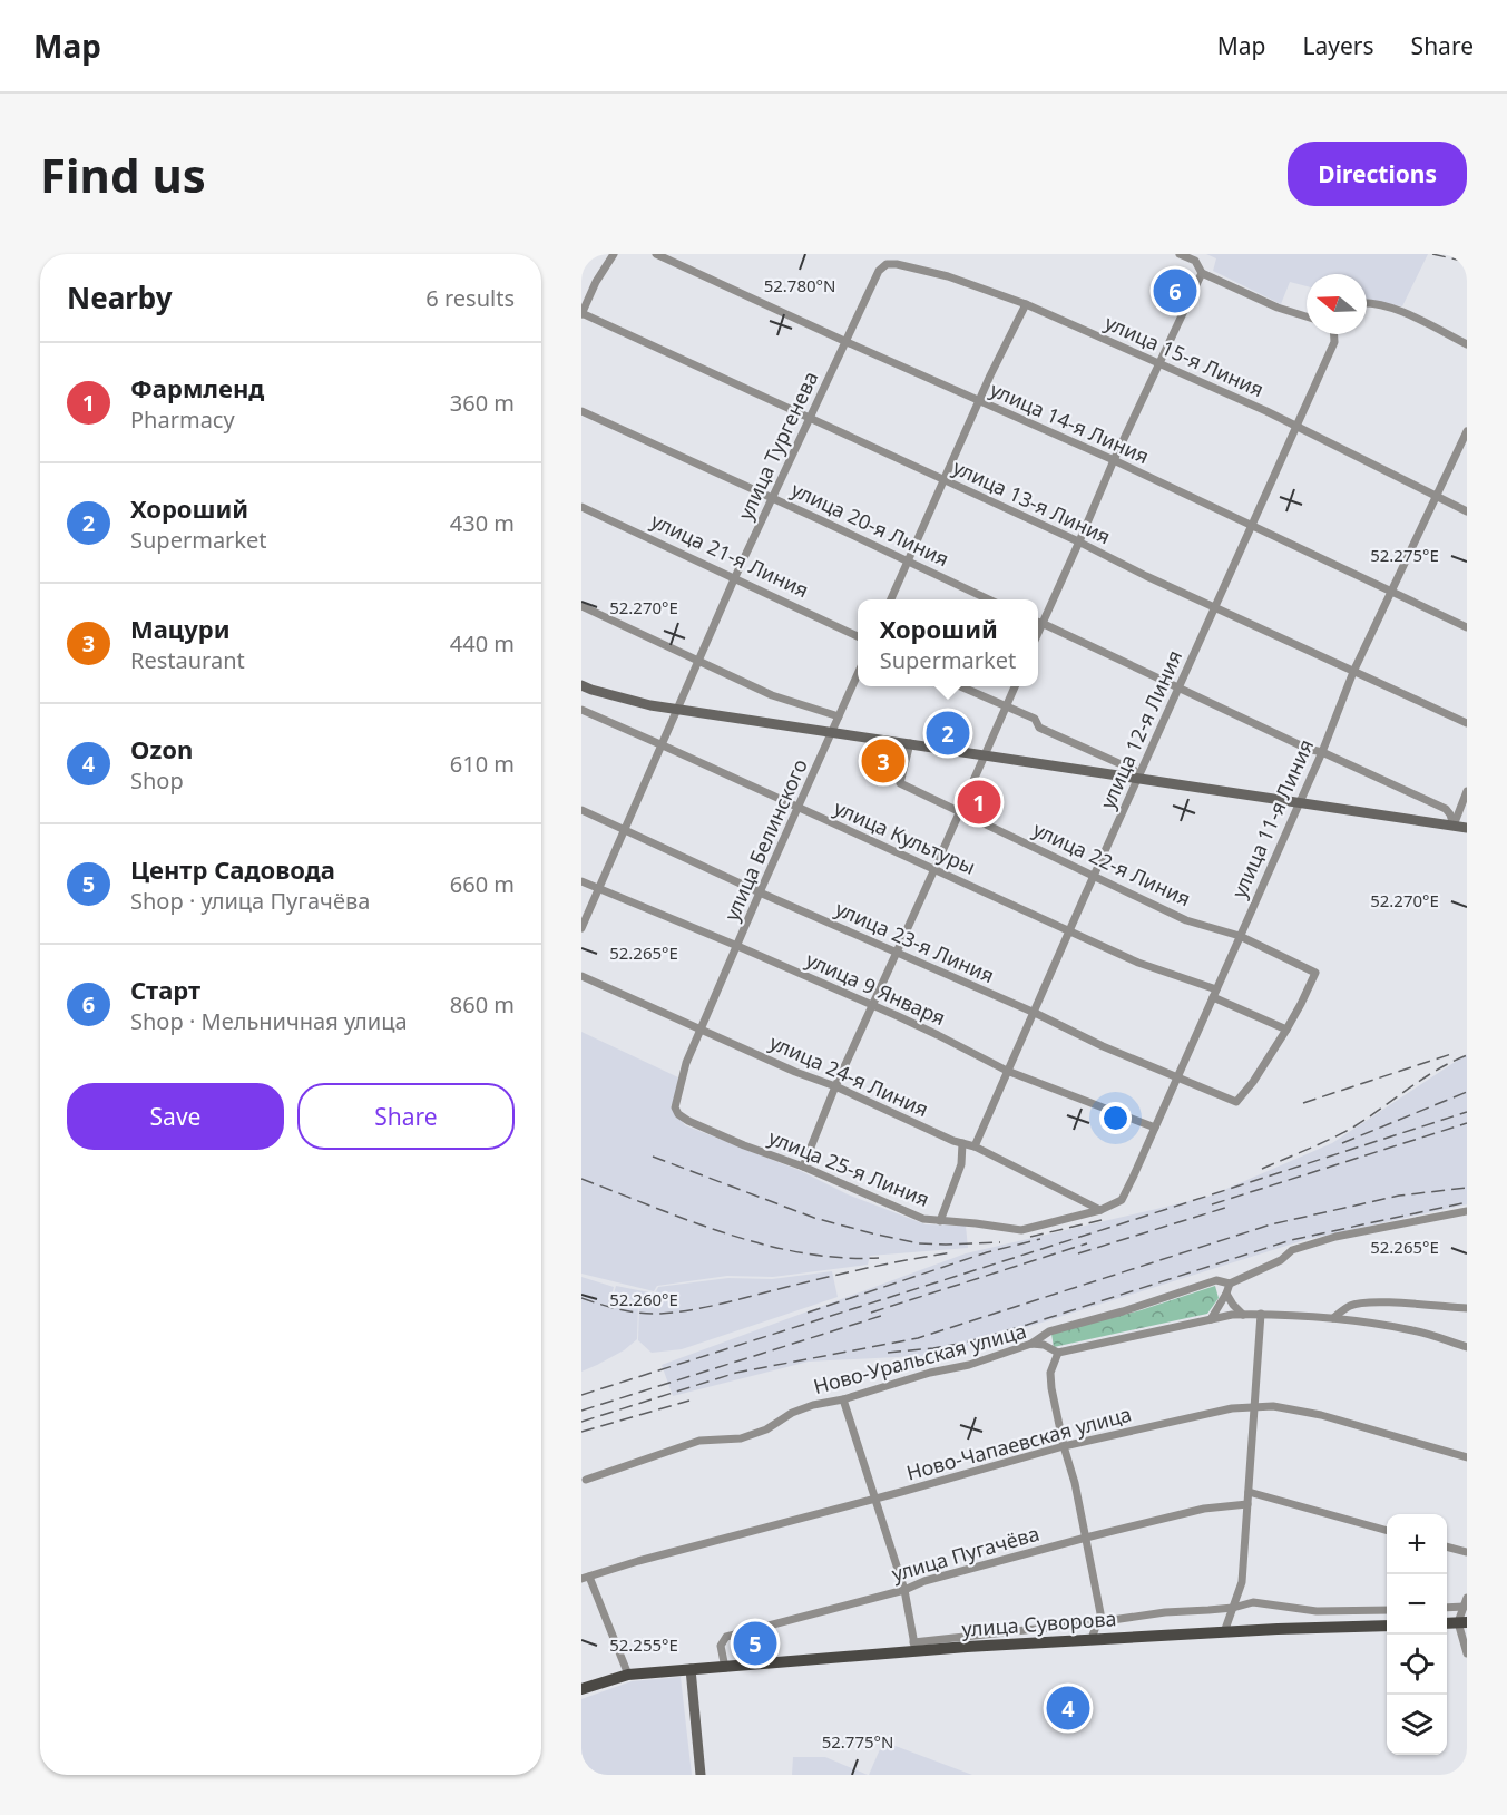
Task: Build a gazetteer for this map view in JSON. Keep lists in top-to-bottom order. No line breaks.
{"streets":{"main road":["улица Суворова"],"street":["улица 15-я Линия","улица 14-я Линия","улица Тургенева","улица 13-я Линия","улица 20-я Линия","улица 21-я Линия","улица 12-я Линия","улица 11-я Линия","улица Культуры","улица Белинского","улица 22-я Линия","улица 23-я Линия","улица 9 Января","улица 24-я Линия","улица 25-я Линия","Ново-Уральская улица","Ново-Чапаевская улица","улица Пугачёва"]},"crossings":[["улица 15-я Линия","улица Тургенева"],["улица 15-я Линия","улица 12-я Линия"],["улица 15-я Линия","улица 11-я Линия"],["улица 14-я Линия","улица Тургенева"],["улица 14-я Линия","улица 12-я Линия"],["улица 14-я Линия","улица 11-я Линия"],["улица Тургенева","улица 13-я Линия"],["улица Тургенева","улица 20-я Линия"],["улица Тургенева","улица 21-я Линия"],["улица Тургенева","улица Культуры"],["улица Тургенева","улица 23-я Линия"],["улица Тургенева","улица 9 Января"],["улица 13-я Линия","улица 12-я Линия"],["улица 13-я Линия","улица 11-я Линия"],["улица 12-я Линия","улица Культуры"],["улица 12-я Линия","улица 22-я Линия"],["улица 12-я Линия","улица 23-я Линия"],["улица 12-я Линия","улица 9 Января"],["улица 12-я Линия","улица 24-я Линия"],["улица 11-я Линия","улица Культуры"],["улица 11-я Линия","улица 22-я Линия"],["улица 11-я Линия","улица 23-я Линия"],["улица 11-я Линия","улица 9 Января"],["улица 11-я Линия","улица 24-я Линия"],["улица 11-я Линия","улица 25-я Линия"],["улица Культуры","улица Белинского"],["улица Культуры","улица 22-я Линия"],["улица Культуры","улица 23-я Линия"],["улица Белинского","улица 23-я Линия"],["улица Белинского","улица 9 Января"],["улица Белинского","улица 24-я Линия"],["улица Белинского","улица 25-я Линия"],["улица 22-я Линия","улица 23-я Линия"],["улица 24-я Линия","улица 25-я Линия"],["улица Пугачёва","улица Суворова"]],"north":"left","page":{"header":"Map","nav":["Map","Layers","Share"],"buttons":["Directions",["Save","Share"]],"title":"Find us","heading":["Nearby","6 results"],"pins":["6","2","3","1","5","4"],"list":[{"mark":"1","name":"Фармленд","note":"Pharmacy","value":"360 m"},{"mark":"2","name":"Хороший","note":"Supermarket","value":"430 m"},{"mark":"3","name":"Мацури","note":"Restaurant","value":"440 m"},{"mark":"4","name":"Ozon","note":"Shop","value":"610 m"},{"mark":"5","name":"Центр Садовода","note":"Shop · улица Пугачёва","value":"660 m"},{"mark":"6","name":"Cтарт","note":"Shop · Мельничная улица","value":"860 m"}],"popup":["Хороший","Supermarket"],"map_buttons":["+","−"]},"coordinates":["52.780°N","52.275°E","52.270°E","52.265°E","52.260°E","52.255°E","52.775°N"]}
